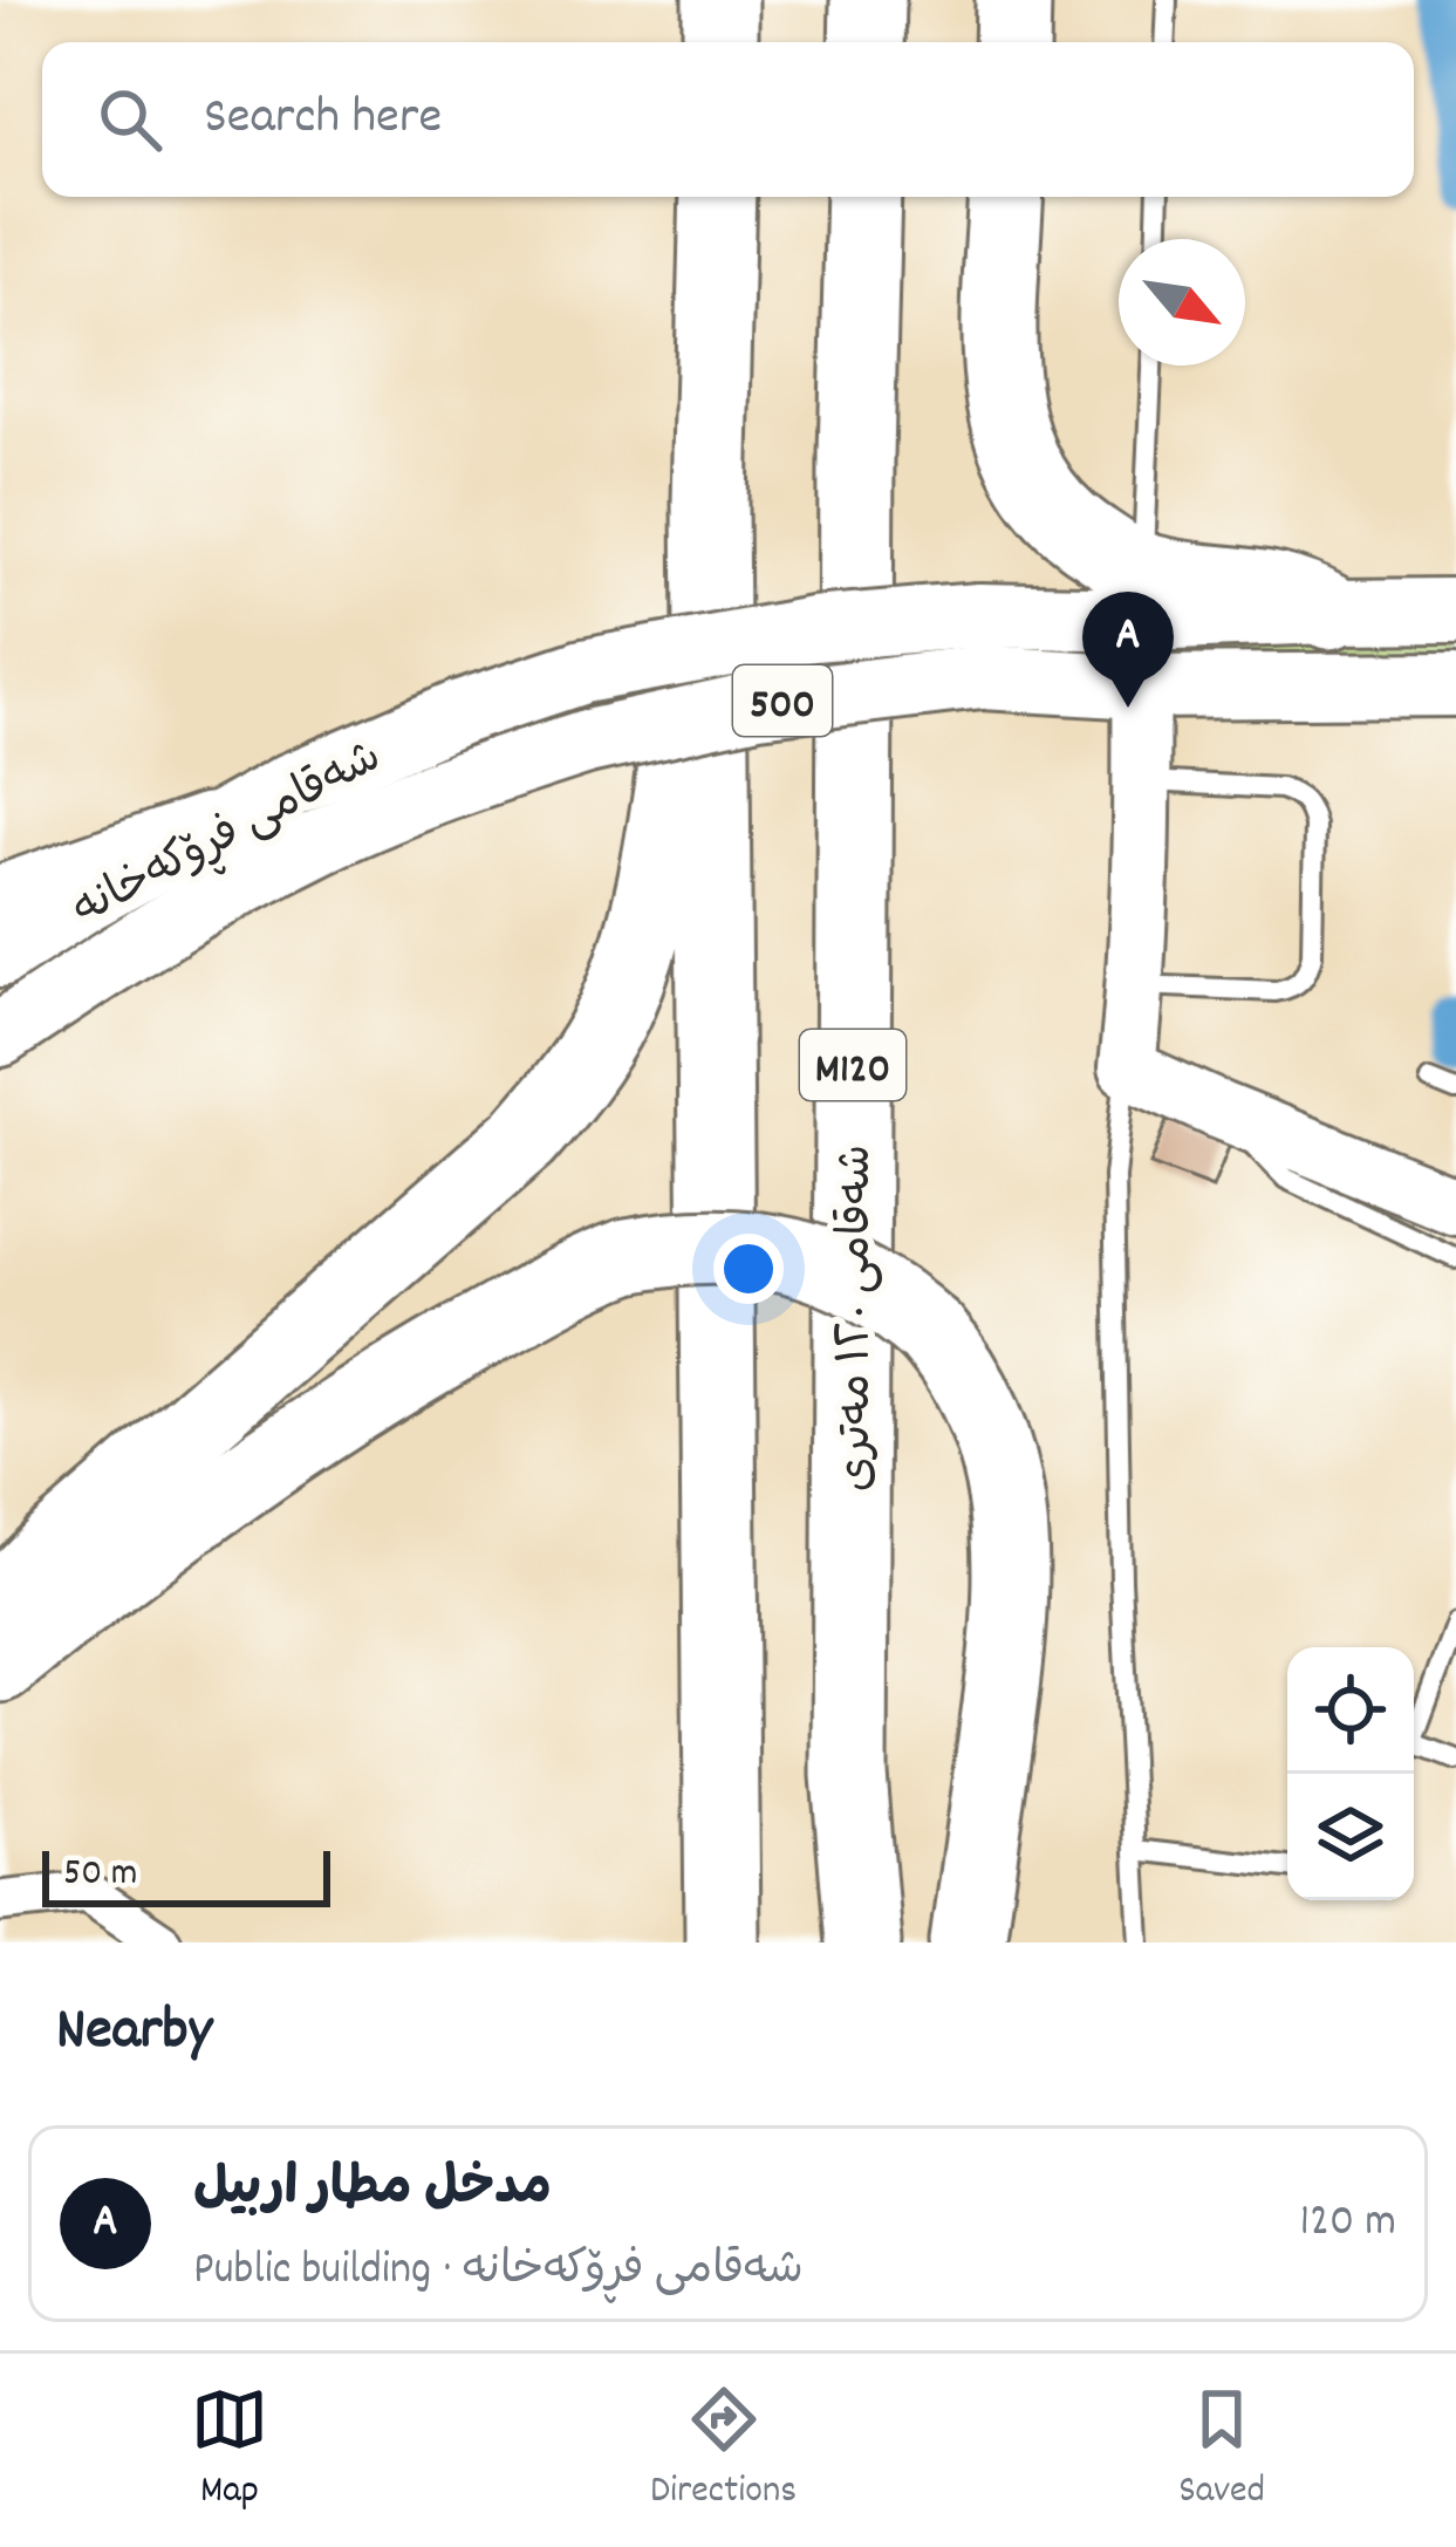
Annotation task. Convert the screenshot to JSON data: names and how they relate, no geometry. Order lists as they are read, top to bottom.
{
  "streets": {
    "highway": ["M120", "شەقامی ١٢٠ مەتری"],
    "main road": ["500", "شەقامی فڕۆکەخانە"]
  },
  "scale_bar": "50 m",
  "north": "bottom right",
  "page": {
    "search": "Search here",
    "pins": "A",
    "scale": "50 m",
    "heading": "Nearby",
    "list": [
      {
        "mark": "A",
        "name": "مدخل مطار اربيل",
        "note": "Public building · شەقامی فڕۆکەخانە",
        "value": "120 m"
      }
    ],
    "nav": ["Map", "Directions", "Saved"]
  }
}
